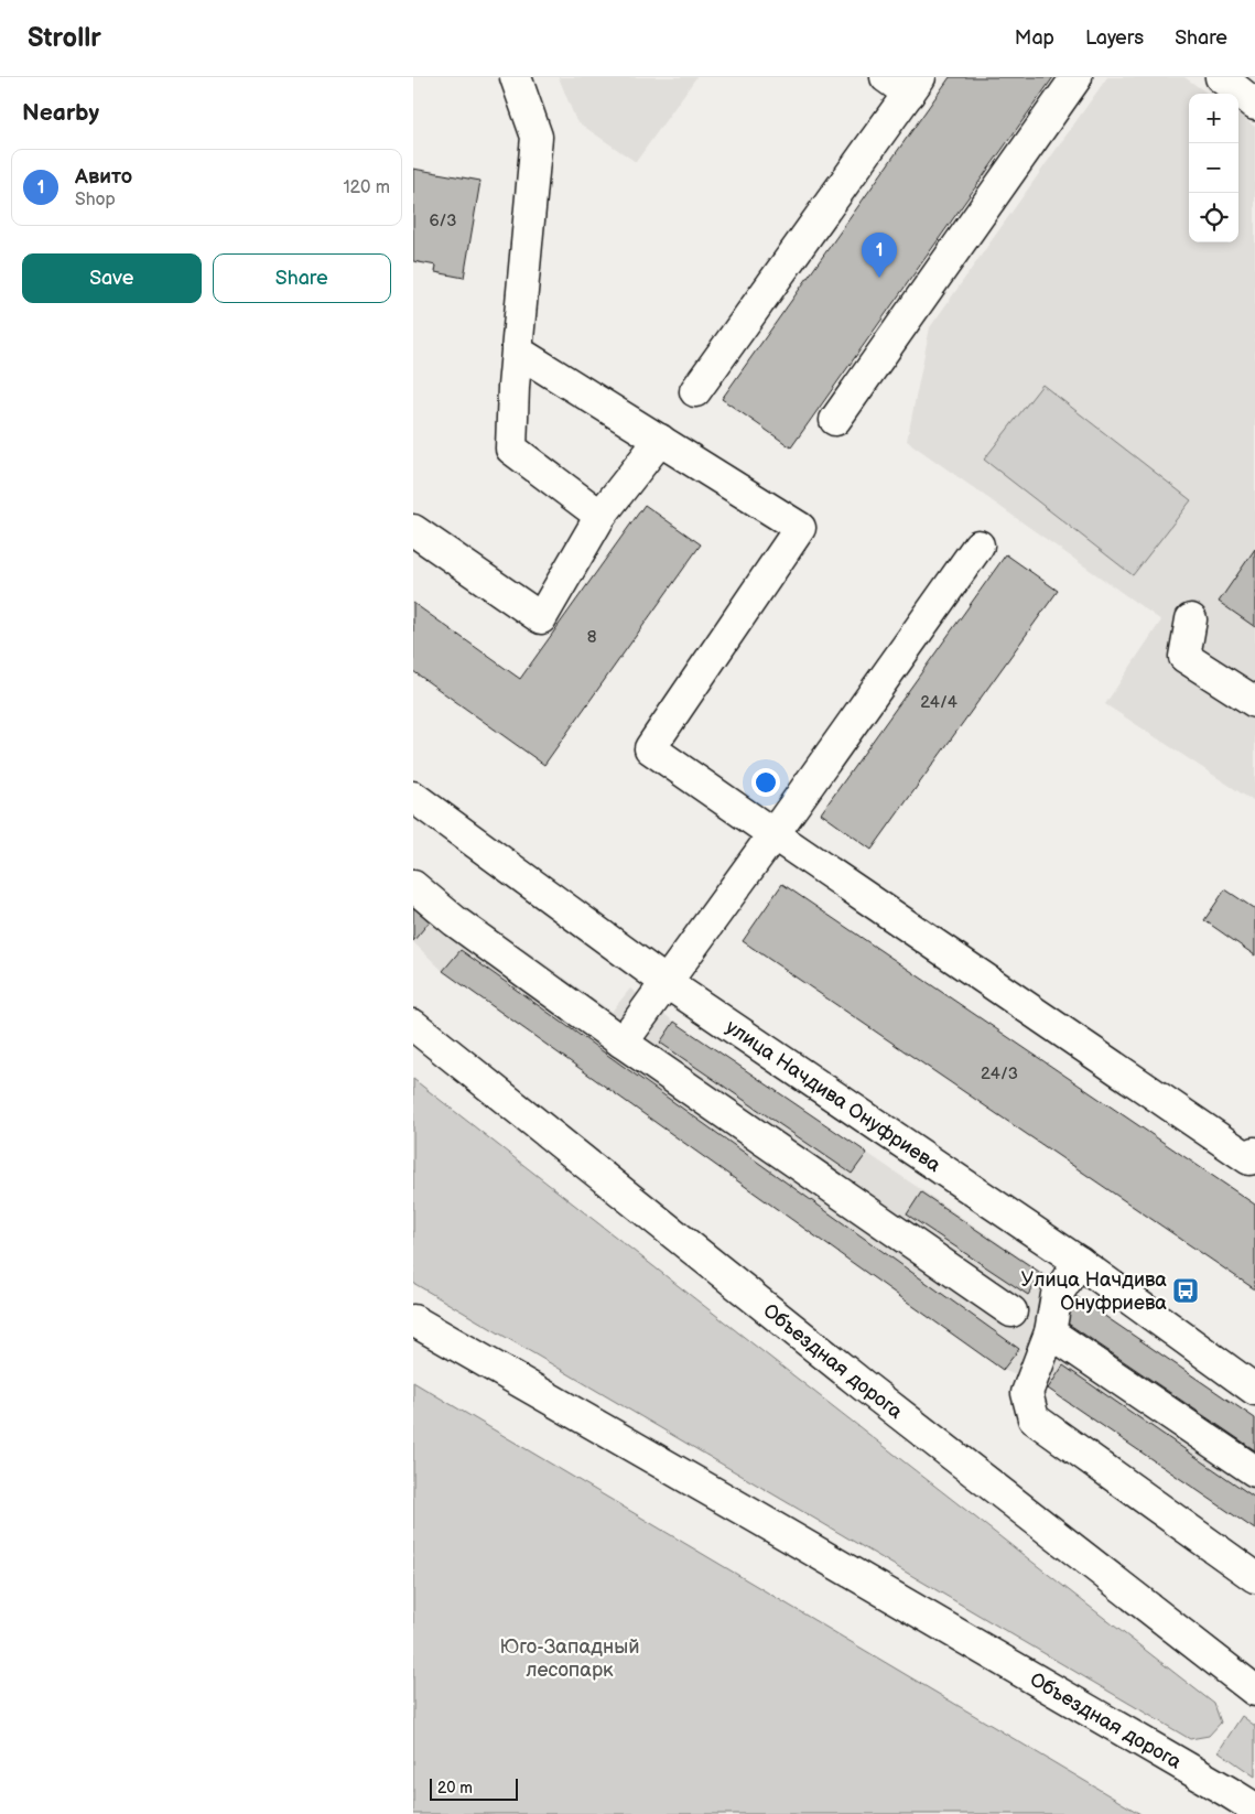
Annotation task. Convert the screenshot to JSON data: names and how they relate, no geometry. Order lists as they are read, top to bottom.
{
  "streets": {
    "main road": ["улица Начдива Онуфриева", "Объездная дорога"]
  },
  "parks": ["Юго-Западный лесопарк"],
  "places": {
    "bus stop": ["Улица Начдива Онуфриева"]
  },
  "house_numbers": [
    "6/3",
    "8",
    "24/4",
    "24/3"
  ],
  "scale_bar": "20 m",
  "page": {
    "header": "Strollr",
    "nav": ["Map", "Layers", "Share"],
    "heading": "Nearby",
    "map_buttons": ["+", "−"],
    "list": [
      {
        "mark": "1",
        "name": "Авито",
        "note": "Shop",
        "value": "120 m"
      }
    ],
    "pins": "1",
    "buttons": ["Save", "Share"],
    "scale": "20 m"
  }
}
